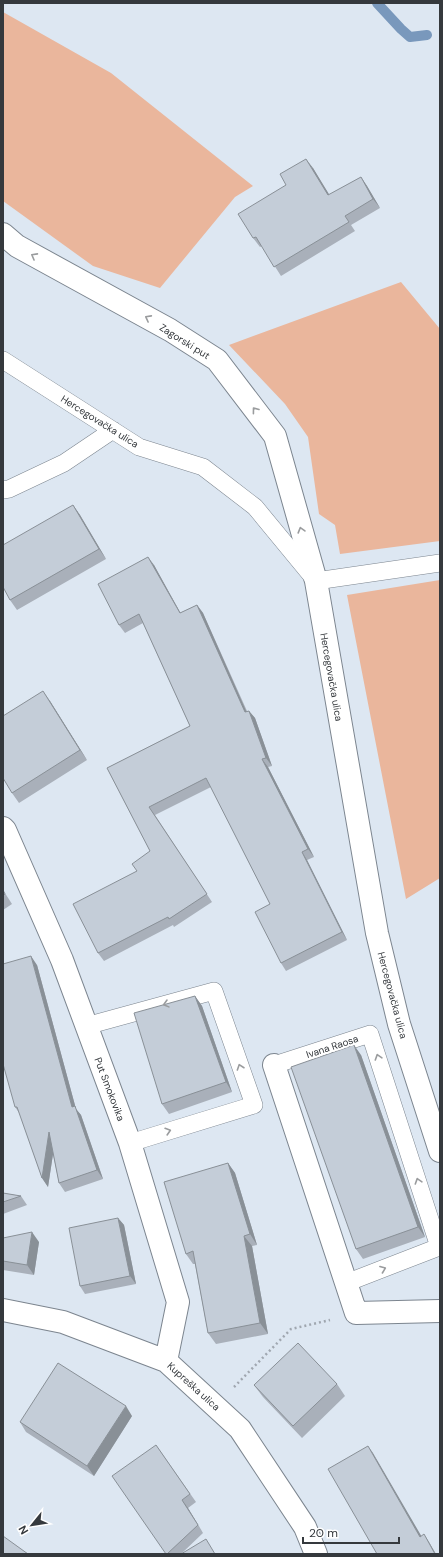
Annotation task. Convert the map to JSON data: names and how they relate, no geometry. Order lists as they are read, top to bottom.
{
  "streets": {
    "street": [
      "Zagorski put",
      "Hercegovačka ulica",
      "Ivana Raosa",
      "Put Smokovika",
      "Kupreška ulica"
    ]
  },
  "crossings": [
    ["Zagorski put", "Hercegovačka ulica"],
    ["Put Smokovika", "Kupreška ulica"]
  ],
  "one_way": ["Zagorski put"],
  "scale_bar": "20 m",
  "north": "bottom left"
}
